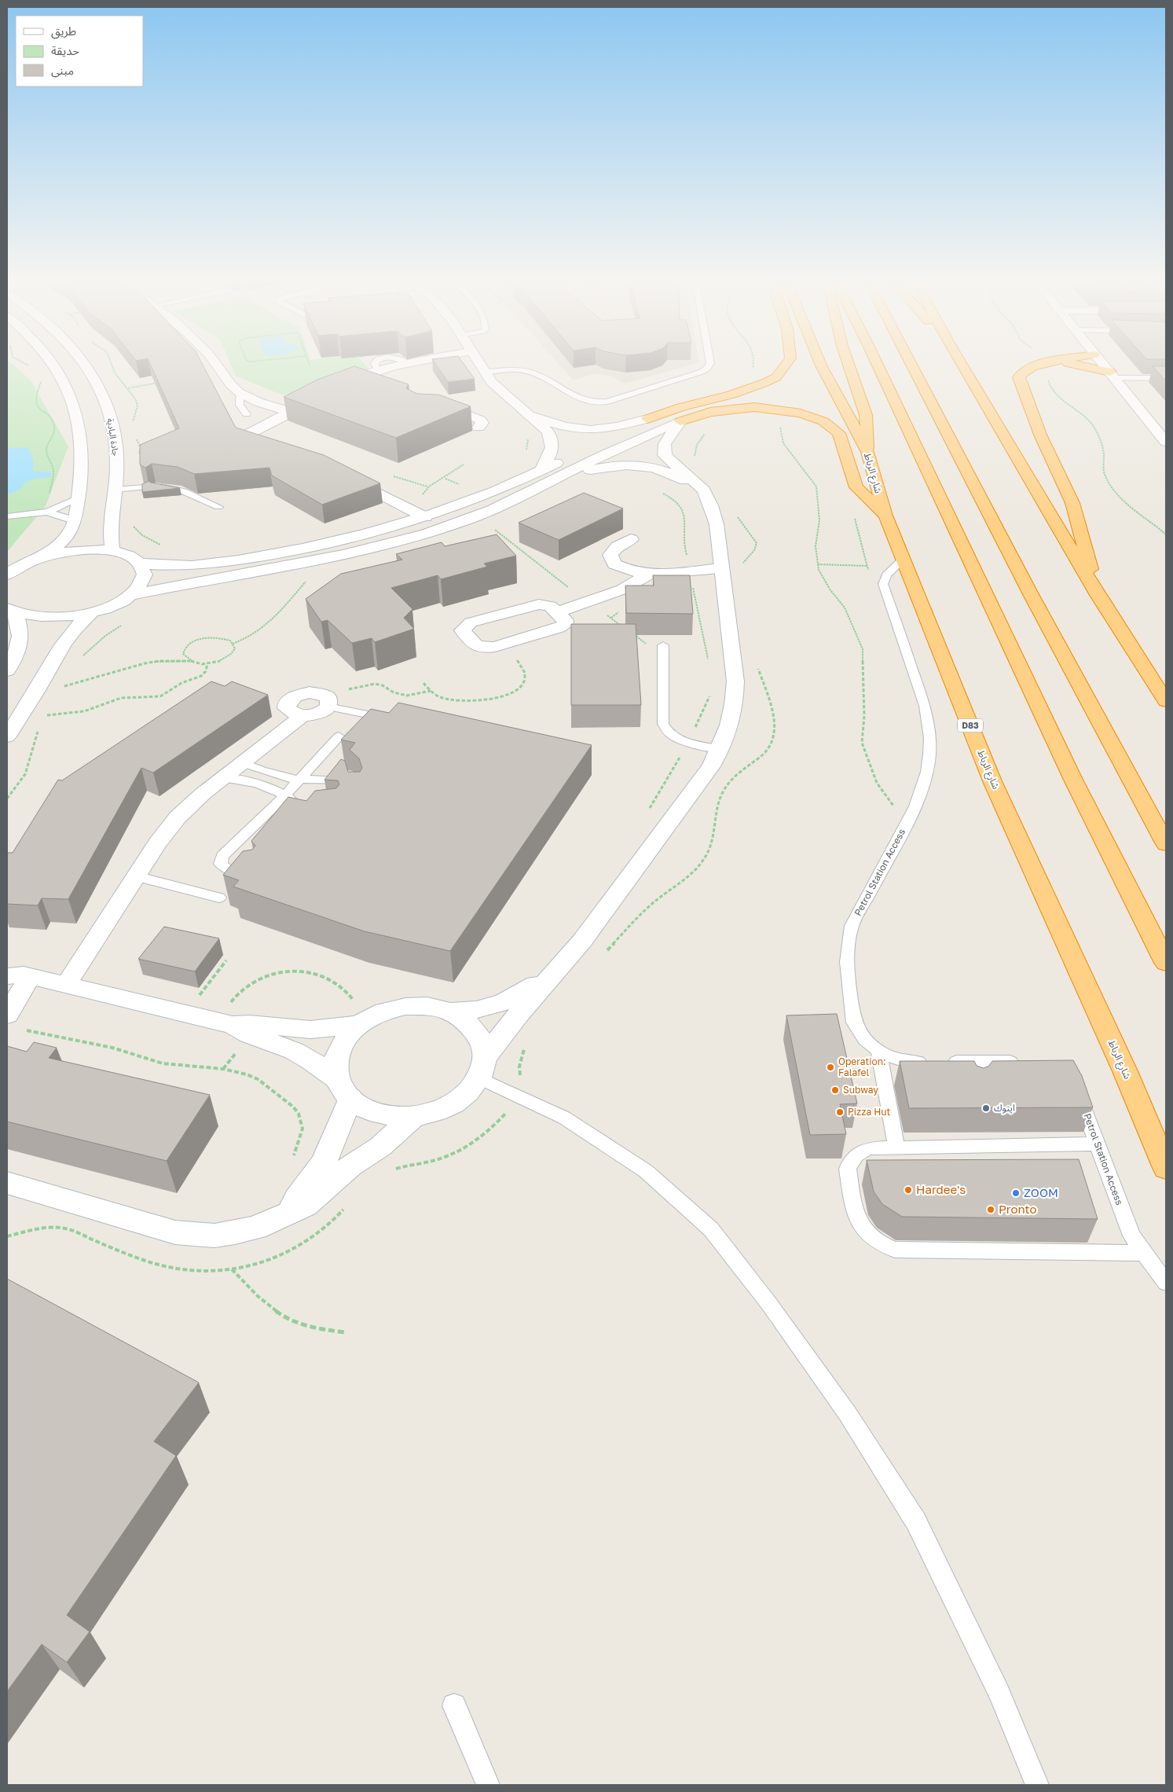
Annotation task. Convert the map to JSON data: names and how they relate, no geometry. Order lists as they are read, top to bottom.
{
  "streets": {
    "highway": ["شارع الرباط", "D83"],
    "street": ["جادة البادية"],
    "lane": ["Petrol Station Access"]
  },
  "crossings": [
    ["شارع الرباط", "Petrol Station Access"]
  ],
  "places": [
    "Operation: Falafel",
    "Subway",
    "اينوك",
    "Pizza Hut",
    "Hardee's",
    "ZOOM",
    "Pronto"
  ],
  "legend": ["طريق", "حديقة", "مبنى"]
}
